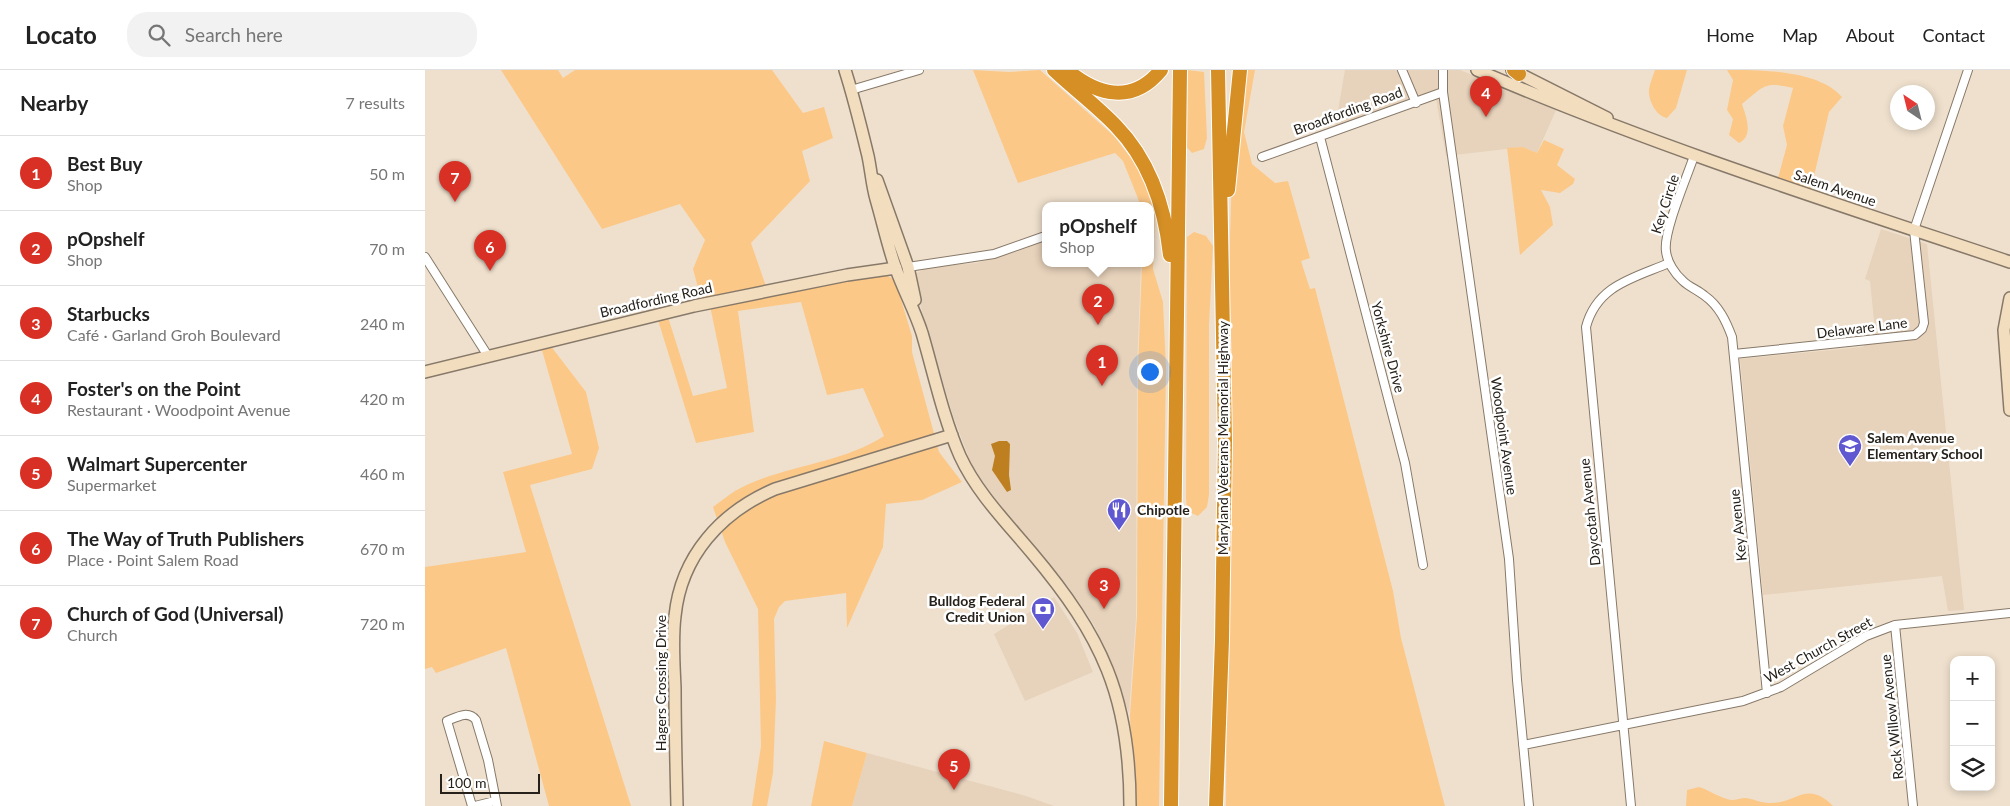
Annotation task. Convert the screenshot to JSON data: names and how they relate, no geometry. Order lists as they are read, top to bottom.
{
  "streets": {
    "highway": ["Maryland Veterans Memorial Highway"],
    "street": [
      "Broadfording Road",
      "Salem Avenue",
      "Key Circle",
      "Delaware Lane",
      "Yorkshire Drive",
      "Woodpoint Avenue",
      "Daycotah Avenue",
      "Key Avenue",
      "West Church Street",
      "Hagers Crossing Drive",
      "Rock Willow Avenue"
    ]
  },
  "crossings": [
    ["Broadfording Road", "Yorkshire Drive"],
    ["Broadfording Road", "Woodpoint Avenue"],
    ["Salem Avenue", "Key Circle"],
    ["Salem Avenue", "Delaware Lane"],
    ["Key Circle", "Daycotah Avenue"],
    ["Delaware Lane", "Key Avenue"],
    ["Woodpoint Avenue", "West Church Street"],
    ["Daycotah Avenue", "West Church Street"],
    ["Key Avenue", "West Church Street"],
    ["West Church Street", "Rock Willow Avenue"]
  ],
  "places": {
    "school or university": ["Salem Avenue Elementary School"],
    "restaurant": ["Chipotle"],
    "bank": ["Bulldog Federal Credit Union"]
  },
  "scale_bar": "100 m",
  "north": "top left",
  "page": {
    "header": "Locato",
    "search": "Search here",
    "nav": [
      "Home",
      "Map",
      "About",
      "Contact"
    ],
    "heading": ["Nearby", "7 results"],
    "pins": [
      "4",
      "7",
      "6",
      "2",
      "1",
      "3",
      "5"
    ],
    "list": [
      {
        "mark": "1",
        "name": "Best Buy",
        "note": "Shop",
        "value": "50 m"
      },
      {
        "mark": "2",
        "name": "pOpshelf",
        "note": "Shop",
        "value": "70 m"
      },
      {
        "mark": "3",
        "name": "Starbucks",
        "note": "Café · Garland Groh Boulevard",
        "value": "240 m"
      },
      {
        "mark": "4",
        "name": "Foster's on the Point",
        "note": "Restaurant · Woodpoint Avenue",
        "value": "420 m"
      },
      {
        "mark": "5",
        "name": "Walmart Supercenter",
        "note": "Supermarket",
        "value": "460 m"
      },
      {
        "mark": "6",
        "name": "The Way of Truth Publishers",
        "note": "Place · Point Salem Road",
        "value": "670 m"
      },
      {
        "mark": "7",
        "name": "Church of God (Universal)",
        "note": "Church",
        "value": "720 m"
      }
    ],
    "popup": ["pOpshelf", "Shop"],
    "map_buttons": ["+", "−"],
    "scale": "100 m"
  }
}
